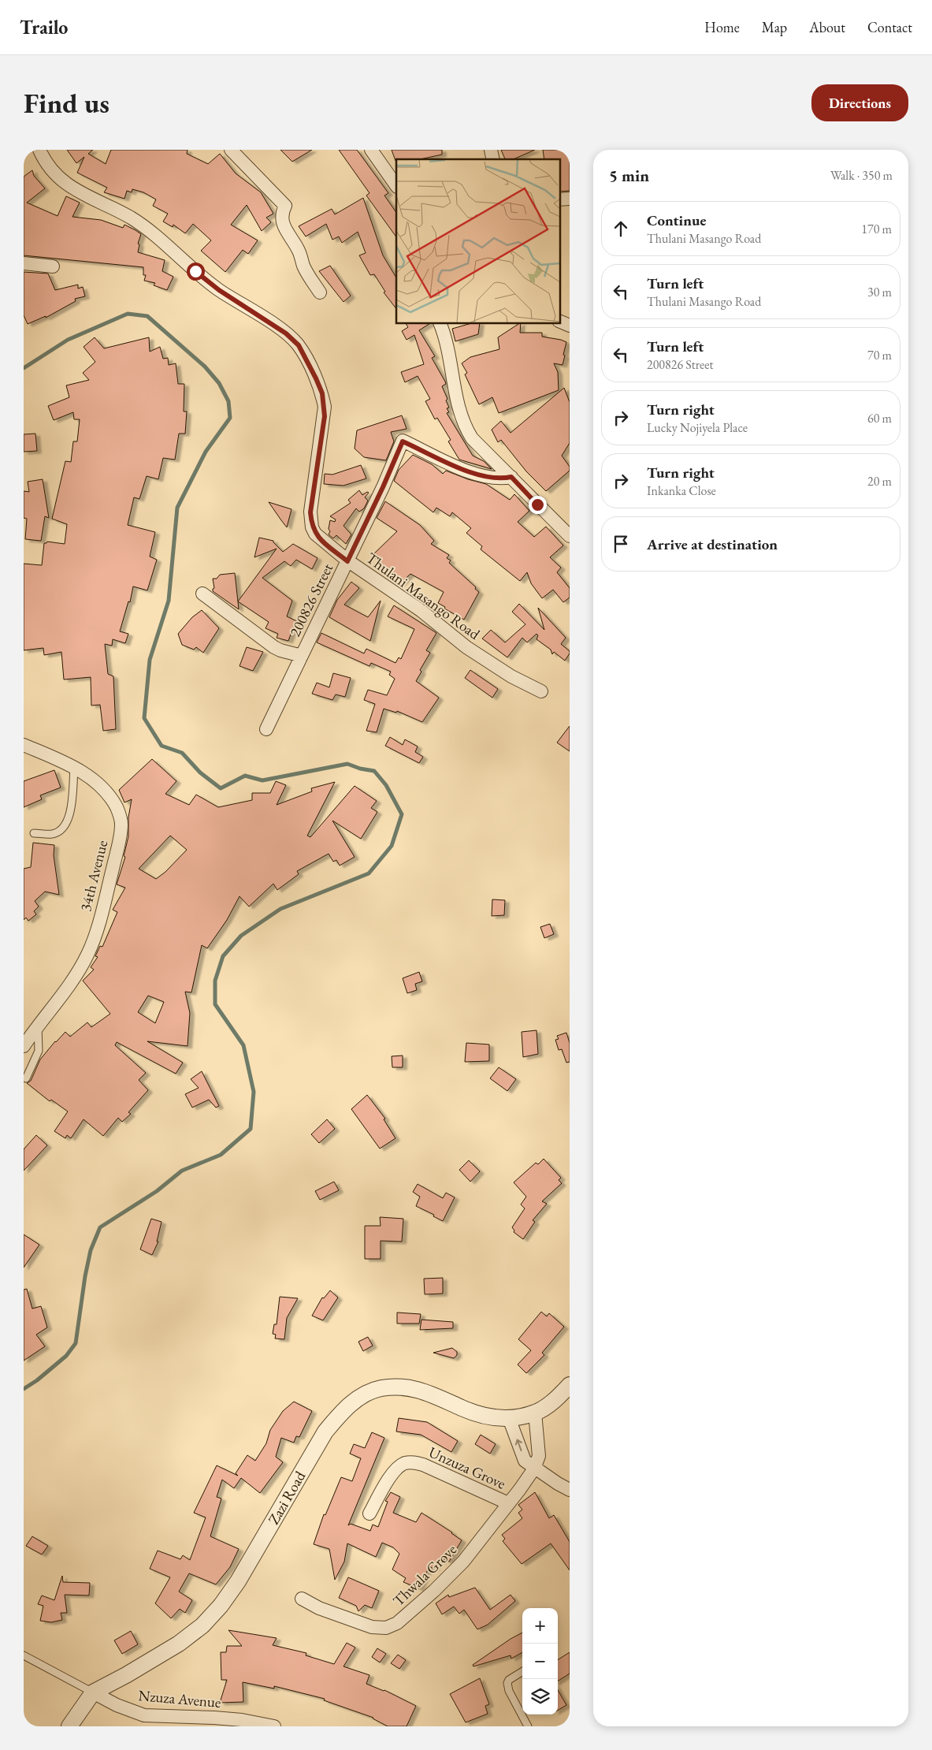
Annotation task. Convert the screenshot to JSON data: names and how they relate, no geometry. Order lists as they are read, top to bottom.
{
  "streets": {
    "street": [
      "Thulani Masango Road",
      "200826 Street",
      "34th Avenue",
      "Unzuza Grove",
      "Zazi Road",
      "Thwala Grove",
      "Nzuza Avenue"
    ]
  },
  "crossings": [
    ["Thulani Masango Road", "200826 Street"],
    ["Unzuza Grove", "Thwala Grove"],
    ["Zazi Road", "Thwala Grove"],
    ["Zazi Road", "Nzuza Avenue"]
  ],
  "page": {
    "header": "Trailo",
    "nav": [
      "Home",
      "Map",
      "About",
      "Contact"
    ],
    "buttons": "Directions",
    "title": "Find us",
    "heading": ["5 min", "Walk · 350 m"],
    "list": [
      ["Continue", "Thulani Masango Road", "170 m"],
      ["Turn left", "Thulani Masango Road", "30 m"],
      ["Turn left", "200826 Street", "70 m"],
      ["Turn right", "Lucky Nojiyela Place", "60 m"],
      ["Turn right", "Inkanka Close", "20 m"],
      "Arrive at destination"
    ],
    "map_buttons": ["+", "−"]
  }
}
